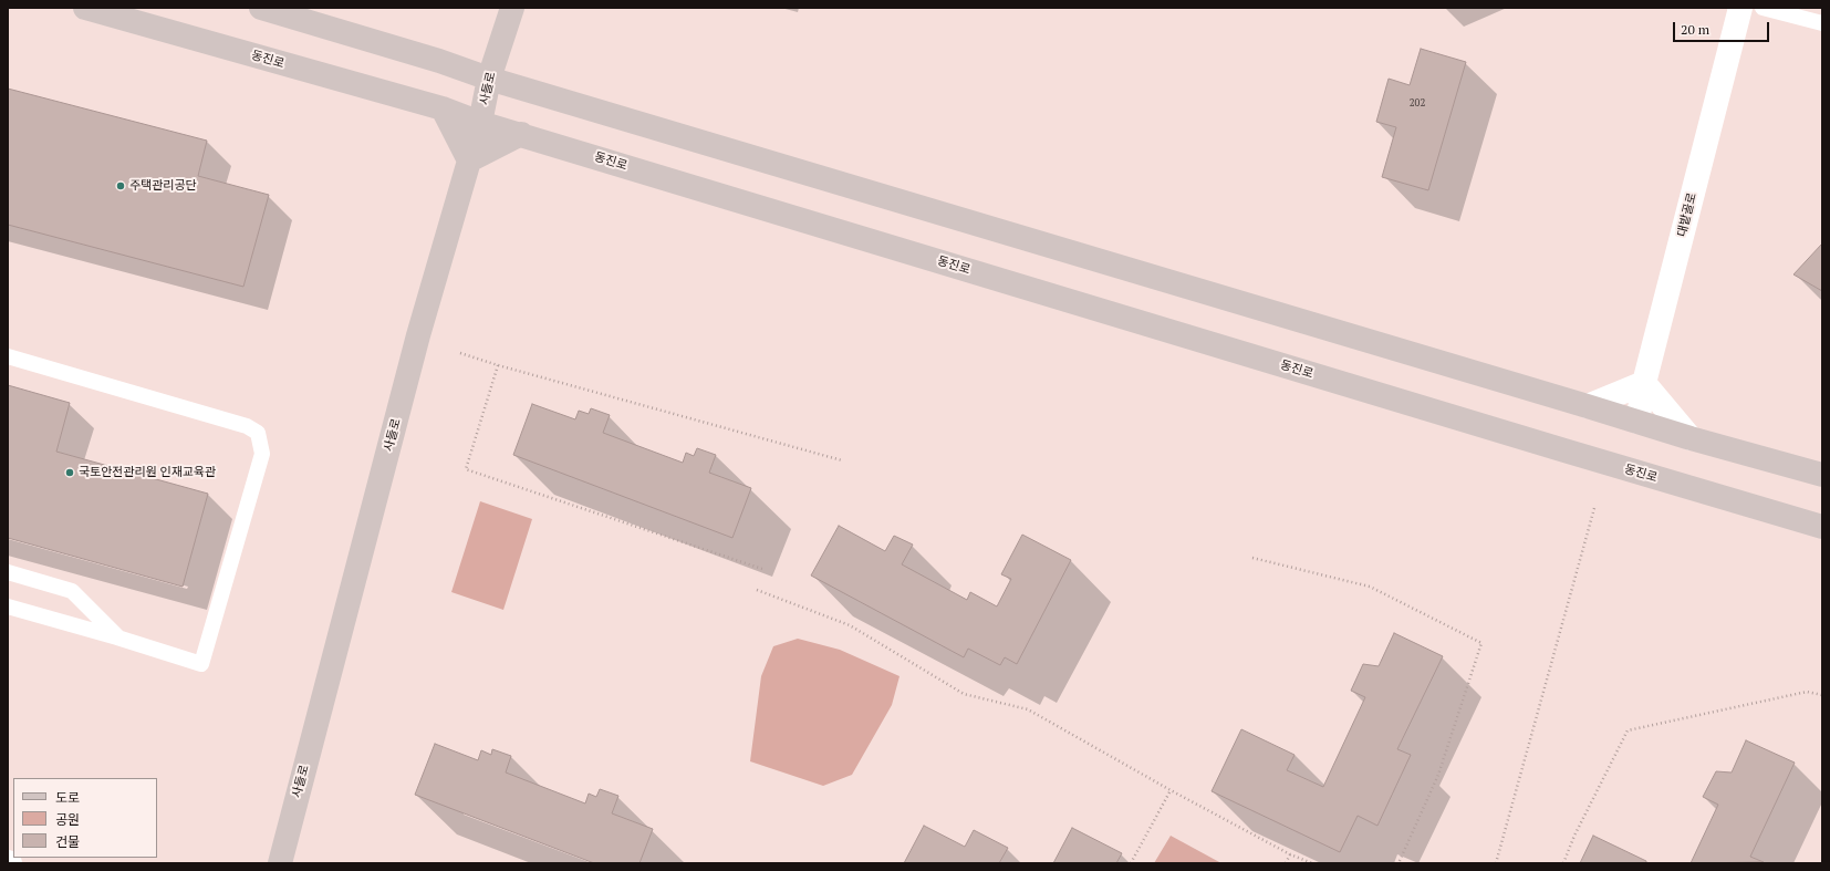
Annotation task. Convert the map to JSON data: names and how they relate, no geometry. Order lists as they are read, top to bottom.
{
  "streets": {
    "street": ["동진로", "사들로", "대밭골로"]
  },
  "crossings": [
    ["동진로", "사들로"]
  ],
  "places": ["주택관리공단", "국토안전관리원 인재교육관"],
  "house_numbers": ["202"],
  "legend": ["도로", "공원", "건물"],
  "scale_bar": "20 m"
}
